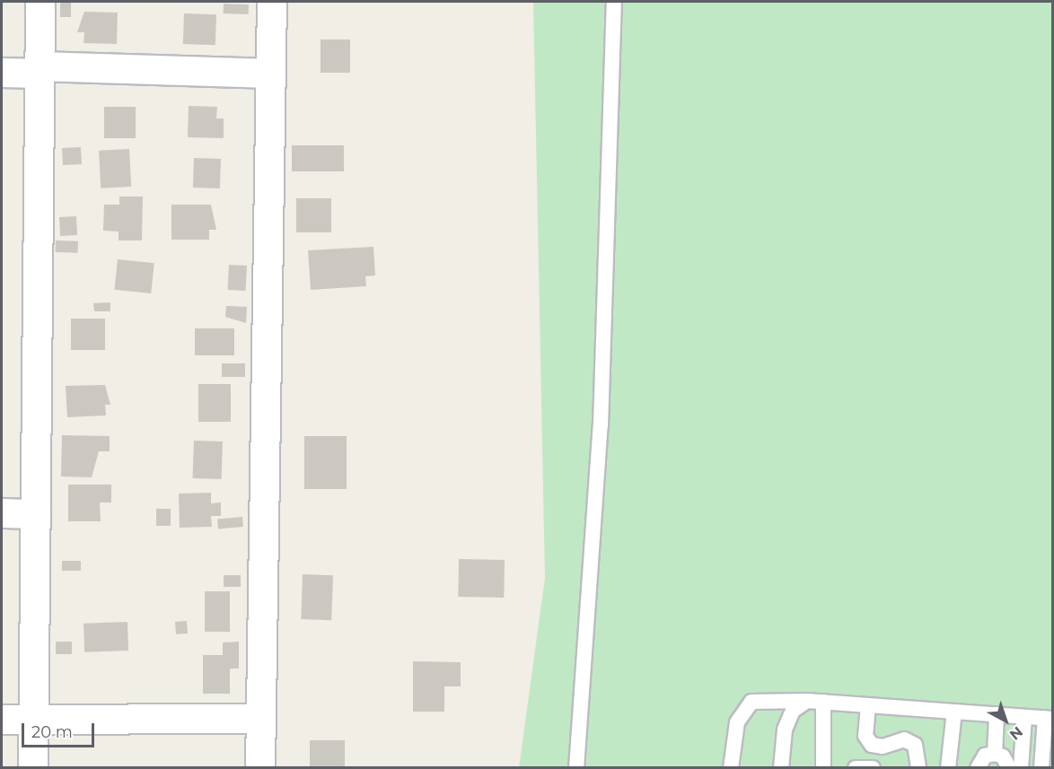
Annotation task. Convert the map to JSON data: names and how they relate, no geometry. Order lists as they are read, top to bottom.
{
  "scale_bar": "20 m",
  "north": "bottom right"
}
